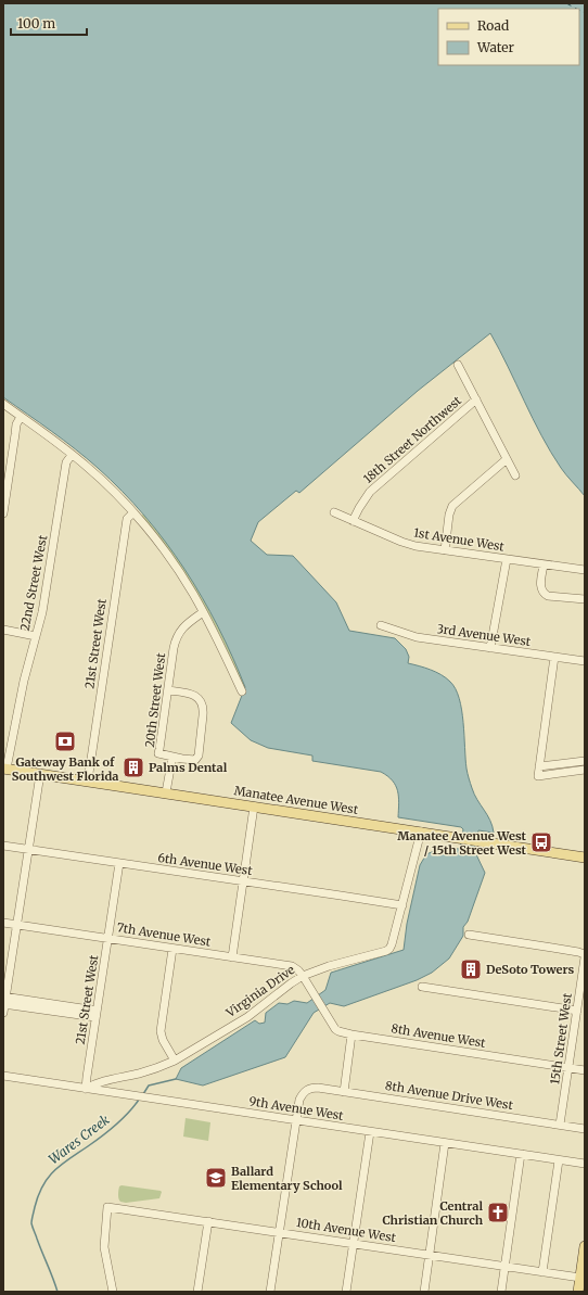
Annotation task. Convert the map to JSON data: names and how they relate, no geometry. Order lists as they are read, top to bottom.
{
  "streets": {
    "main road": ["Manatee Avenue West"],
    "street": [
      "18th Street Northwest",
      "1st Avenue West",
      "22nd Street West",
      "3rd Avenue West",
      "21st Street West",
      "20th Street West",
      "6th Avenue West",
      "7th Avenue West",
      "Virginia Drive",
      "8th Avenue West",
      "15th Street West",
      "8th Avenue Drive West",
      "9th Avenue West",
      "10th Avenue West"
    ]
  },
  "crossings": [
    ["18th Street Northwest", "1st Avenue West"],
    ["22nd Street West", "Manatee Avenue West"],
    ["21st Street West", "Manatee Avenue West"],
    ["21st Street West", "6th Avenue West"],
    ["21st Street West", "7th Avenue West"],
    ["21st Street West", "Virginia Drive"],
    ["21st Street West", "9th Avenue West"],
    ["Manatee Avenue West", "Virginia Drive"],
    ["6th Avenue West", "Virginia Drive"],
    ["7th Avenue West", "Virginia Drive"],
    ["7th Avenue West", "8th Avenue West"],
    ["Virginia Drive", "9th Avenue West"],
    ["8th Avenue West", "15th Street West"],
    ["15th Street West", "8th Avenue Drive West"],
    ["8th Avenue Drive West", "9th Avenue West"]
  ],
  "water": ["Wares Creek"],
  "places": {
    "bank": ["Gateway Bank of Southwest Florida"],
    "building": ["Palms Dental", "DeSoto Towers"],
    "bus stop": ["Manatee Avenue West / 15th Street West"],
    "school or university": ["Ballard Elementary School"],
    "church": ["Central Christian Church"]
  },
  "legend": ["Road", "Water"],
  "scale_bar": "100 m"
}
